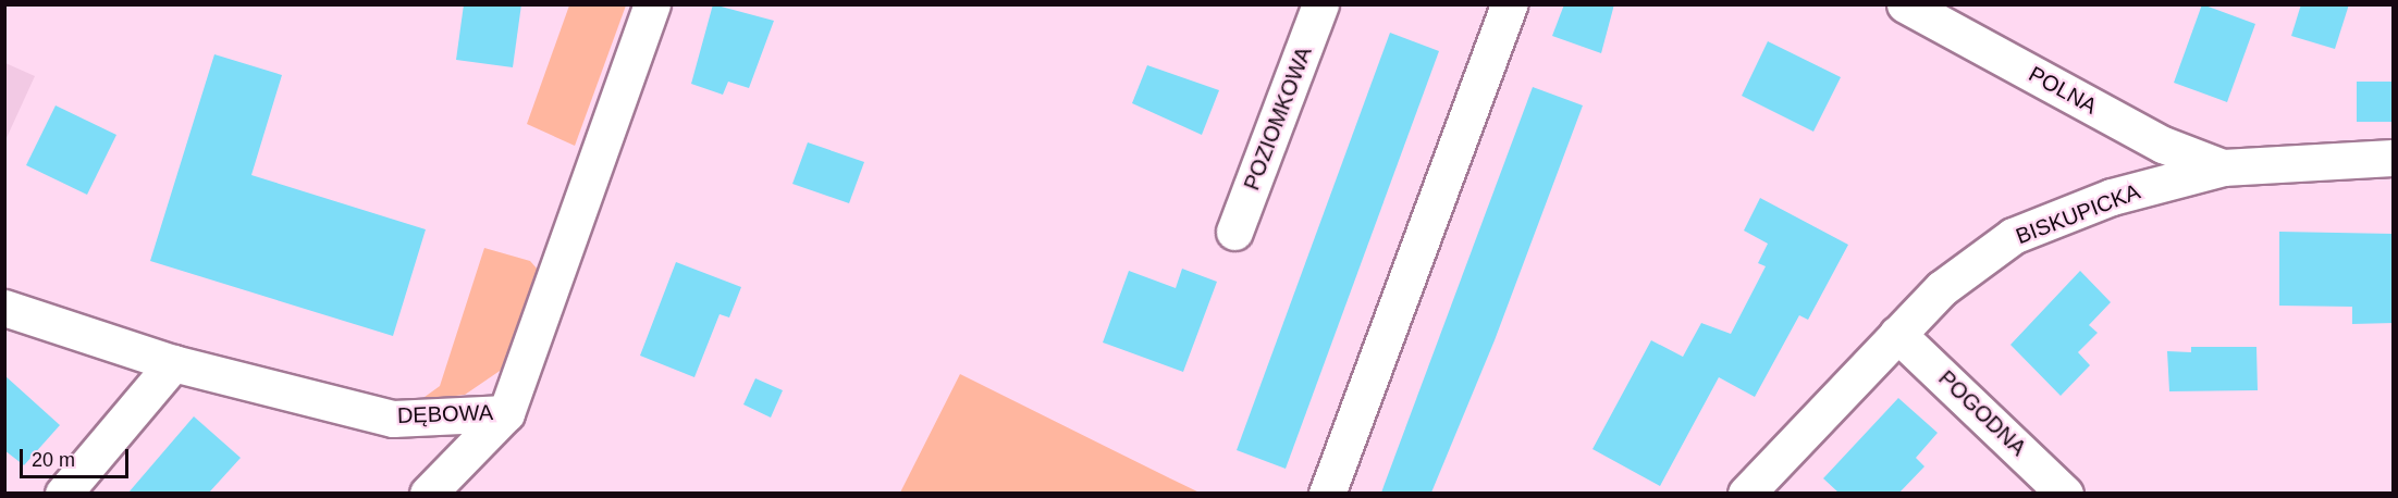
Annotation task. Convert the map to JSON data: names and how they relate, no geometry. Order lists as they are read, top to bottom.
{
  "streets": {
    "street": [
      "POLNA",
      "POZIOMKOWA",
      "BISKUPICKA",
      "POGODNA",
      "DĘBOWA"
    ]
  },
  "crossings": [
    ["POLNA", "BISKUPICKA"],
    ["BISKUPICKA", "POGODNA"]
  ],
  "scale_bar": "20 m"
}
